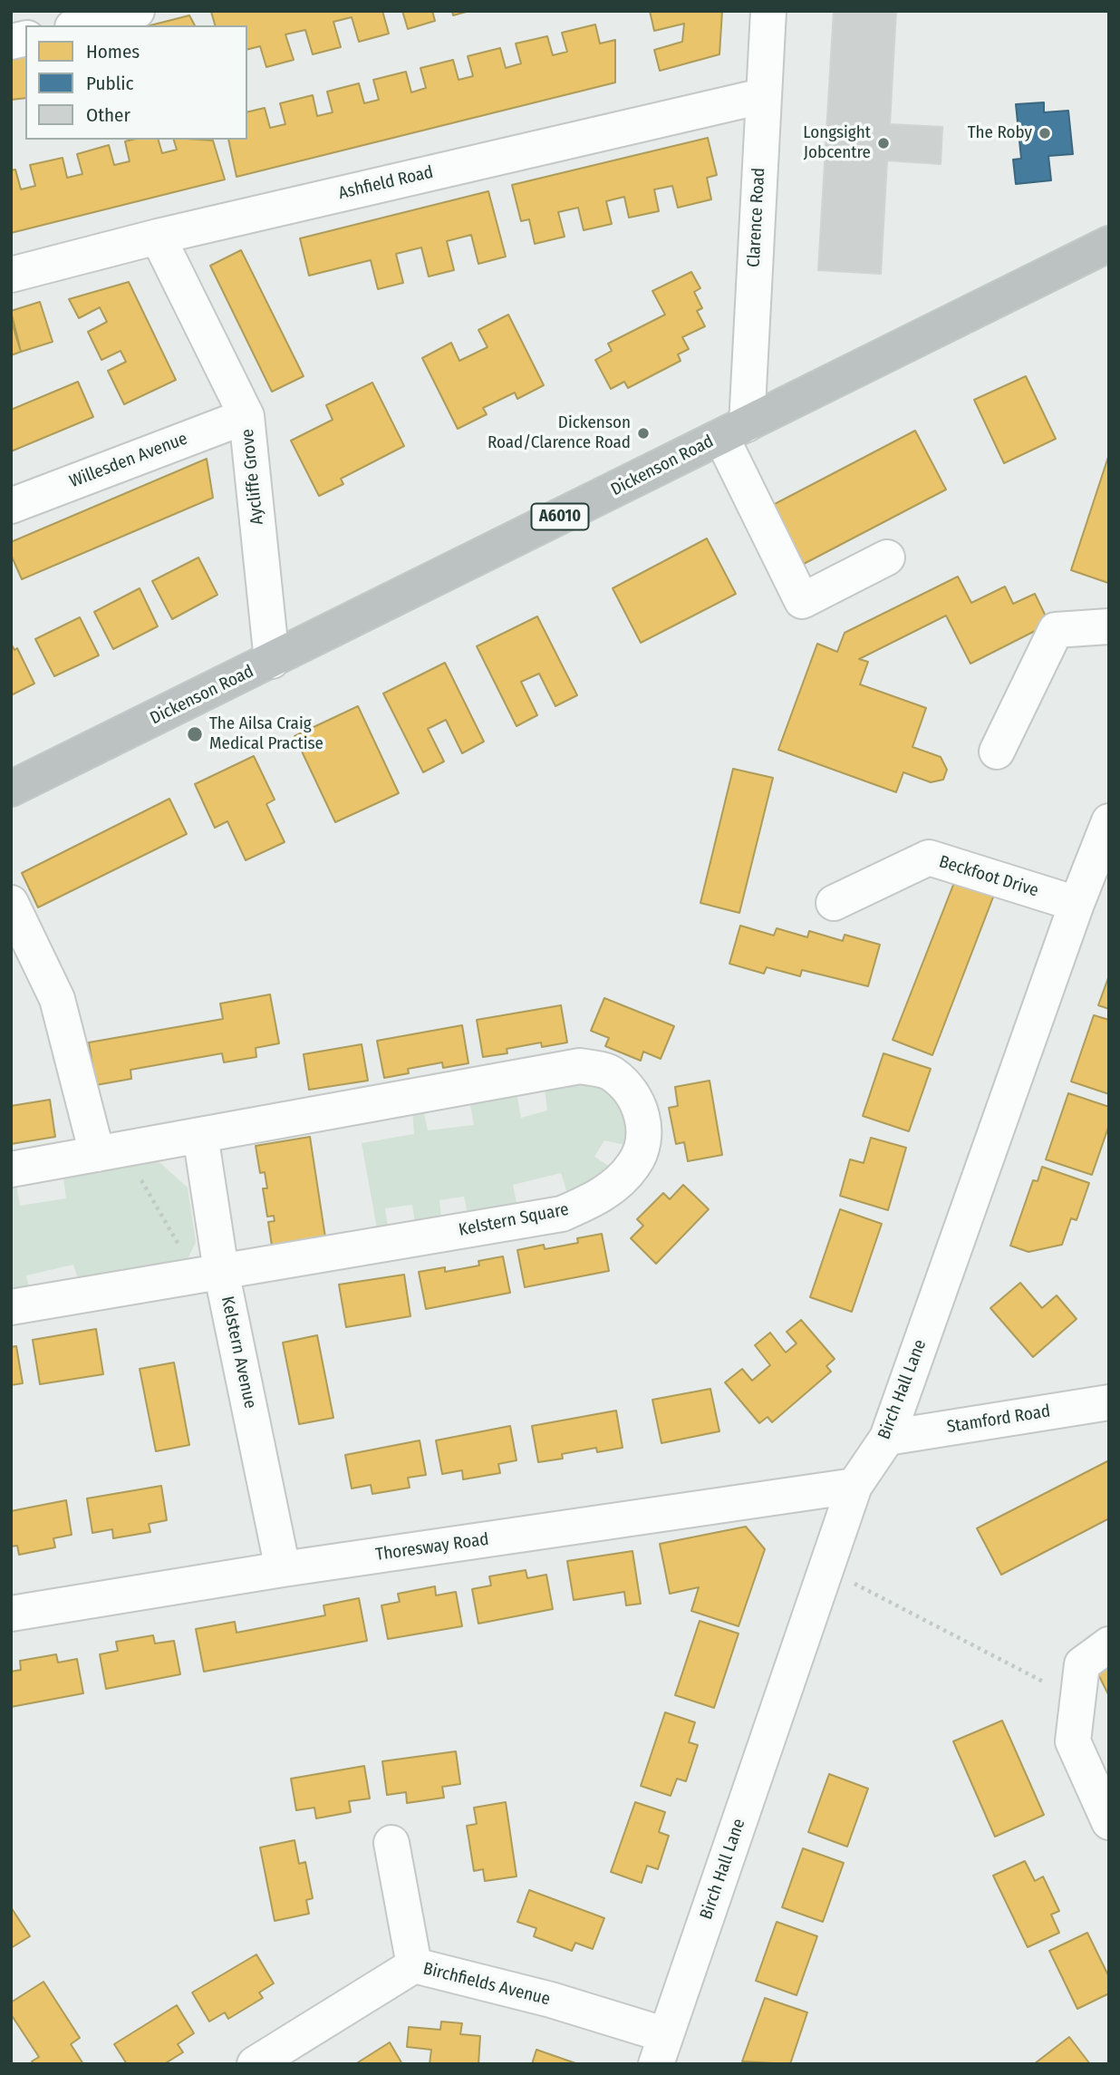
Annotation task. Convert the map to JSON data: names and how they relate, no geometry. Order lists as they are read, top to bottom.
{
  "streets": {
    "highway": ["Dickenson Road", "A6010"],
    "street": [
      "Ashfield Road",
      "Clarence Road",
      "Willesden Avenue",
      "Aycliffe Grove",
      "Beckfoot Drive",
      "Kelstern Square",
      "Kelstern Avenue",
      "Birch Hall Lane",
      "Stamford Road",
      "Thoresway Road",
      "Birchfields Avenue"
    ]
  },
  "crossings": [
    ["Ashfield Road", "Clarence Road"],
    ["Ashfield Road", "Aycliffe Grove"],
    ["Clarence Road", "Dickenson Road"],
    ["Willesden Avenue", "Aycliffe Grove"],
    ["Dickenson Road", "Aycliffe Grove"],
    ["Beckfoot Drive", "Birch Hall Lane"],
    ["Kelstern Square", "Kelstern Avenue"],
    ["Kelstern Avenue", "Thoresway Road"],
    ["Birch Hall Lane", "Stamford Road"],
    ["Birch Hall Lane", "Thoresway Road"],
    ["Birch Hall Lane", "Birchfields Avenue"]
  ],
  "places": [
    "The Roby",
    "Longsight Jobcentre",
    "Dickenson Road/Clarence Road",
    "The Ailsa Craig Medical Practise"
  ],
  "legend": ["Homes", "Public", "Other"]
}
